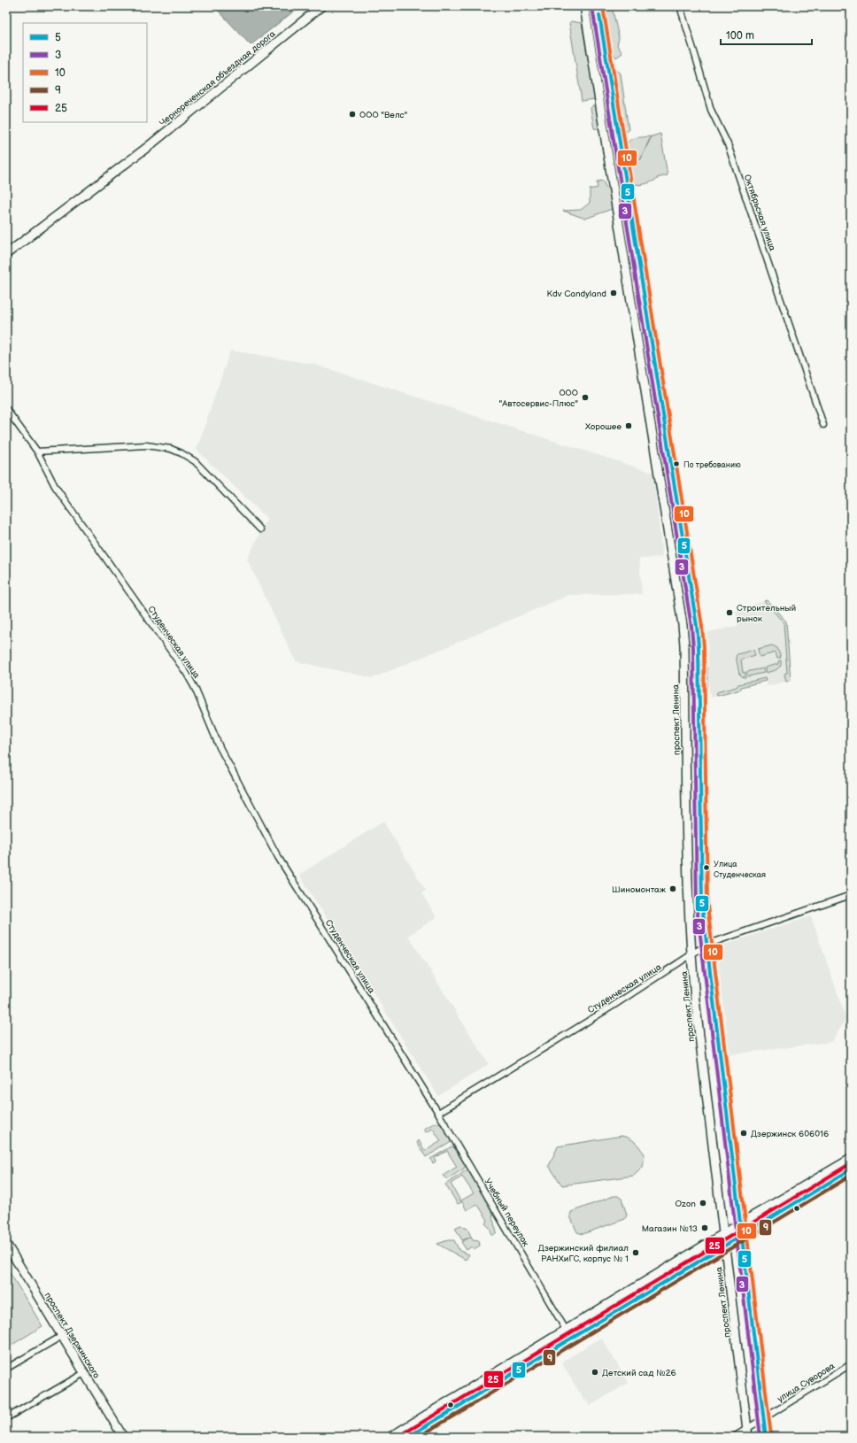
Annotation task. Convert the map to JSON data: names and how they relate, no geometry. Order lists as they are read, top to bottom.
{
  "streets": {
    "main road": [
      "Чернореченская объездная дорога",
      "проспект Ленина",
      "Учебный переулок",
      "проспект Дзержинского"
    ],
    "street": ["Октябрьская улица", "Студенческая улица", "улица Суворова"]
  },
  "crossings": [
    ["Студенческая улица", "проспект Ленина"],
    ["Студенческая улица", "Учебный переулок"],
    ["проспект Ленина", "улица Суворова"]
  ],
  "places": [
    "ООО \"Велс\"",
    "Kdv Candyland",
    "ООО \"Автосервис-Плюс\"",
    "Хорошее",
    "По требованию",
    "Строительный рынок",
    "Улица Студенческая",
    "Шиномонтаж",
    "Дзержинск 606016",
    "Ozon",
    "Магазин №13",
    "Дзержинский филиал РАНХиГС, корпус № 1",
    "Детский сад №26"
  ],
  "lines": [
    "transit line 10",
    "transit line 3",
    "transit line 5",
    "transit line 25",
    "transit line 9"
  ],
  "legend": [
    "5",
    "3",
    "10",
    "9",
    "25"
  ],
  "scale_bar": "100 m"
}
